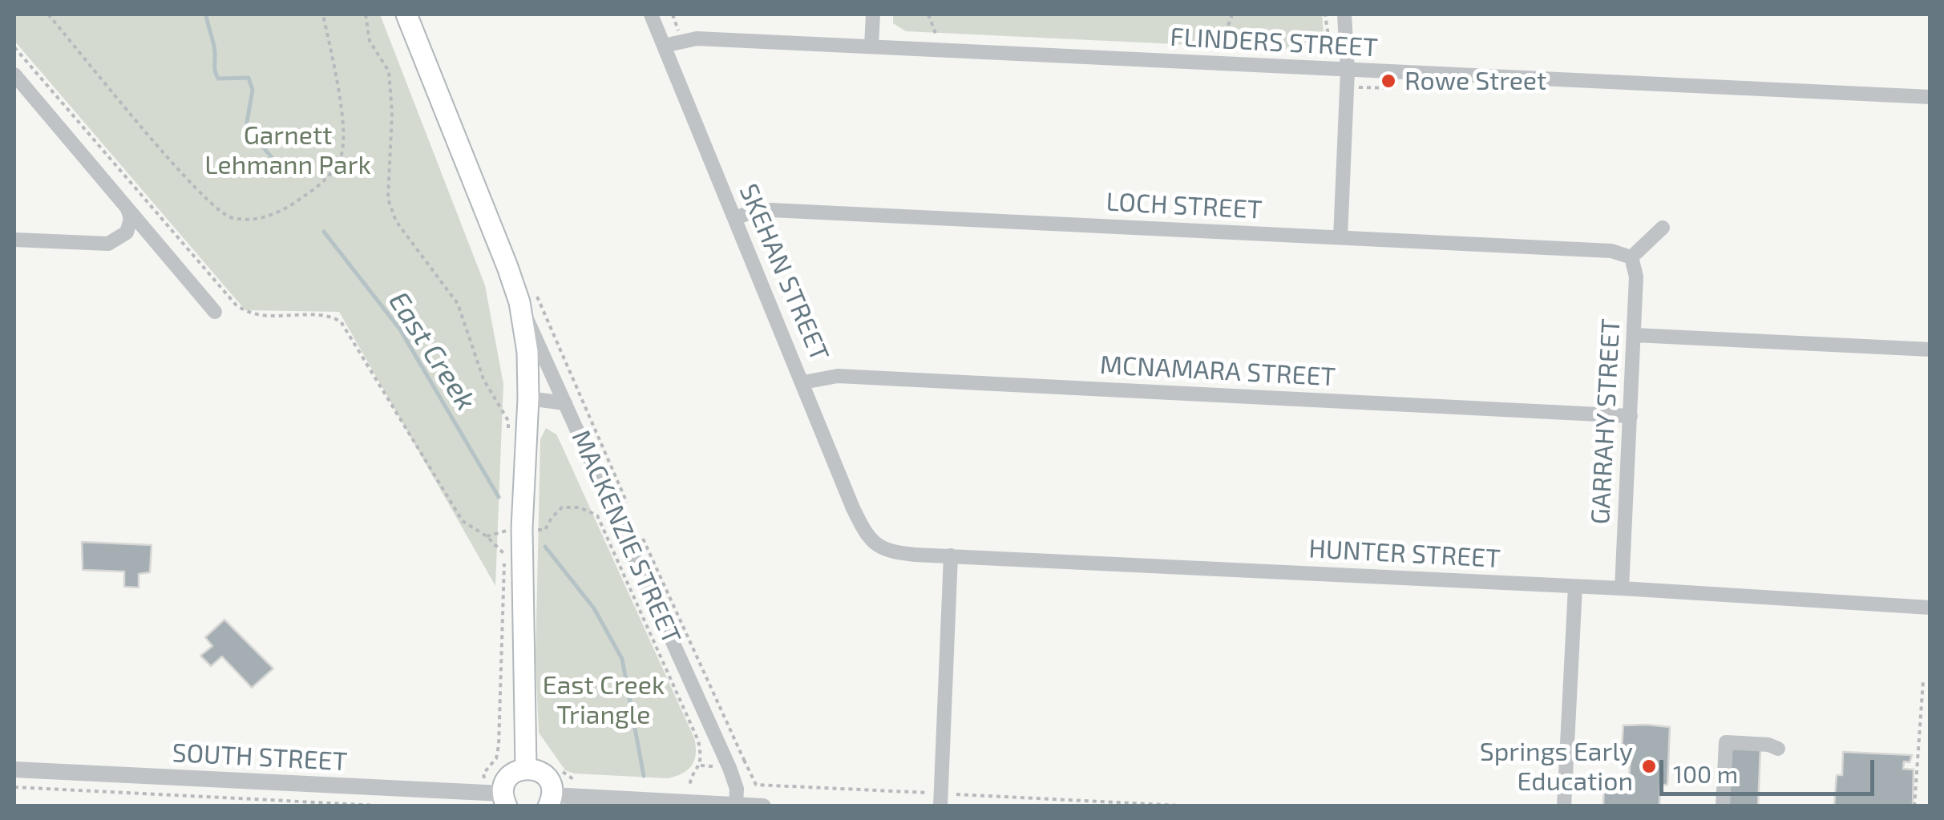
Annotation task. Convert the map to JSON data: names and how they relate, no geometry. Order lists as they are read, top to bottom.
{
  "streets": {
    "main road": ["MACKENZIE STREET"],
    "street": [
      "FLINDERS STREET",
      "LOCH STREET",
      "SKEHAN STREET",
      "MCNAMARA STREET",
      "GARRAHY STREET",
      "HUNTER STREET",
      "SOUTH STREET"
    ]
  },
  "crossings": [
    ["FLINDERS STREET", "SKEHAN STREET"],
    ["LOCH STREET", "SKEHAN STREET"],
    ["LOCH STREET", "GARRAHY STREET"],
    ["SKEHAN STREET", "MCNAMARA STREET"],
    ["SKEHAN STREET", "HUNTER STREET"],
    ["MCNAMARA STREET", "GARRAHY STREET"],
    ["GARRAHY STREET", "HUNTER STREET"]
  ],
  "water": ["East Creek"],
  "parks": ["Garnett Lehmann Park", "East Creek Triangle"],
  "places": ["Rowe Street", "Springs Early Education"],
  "scale_bar": "100 m"
}
